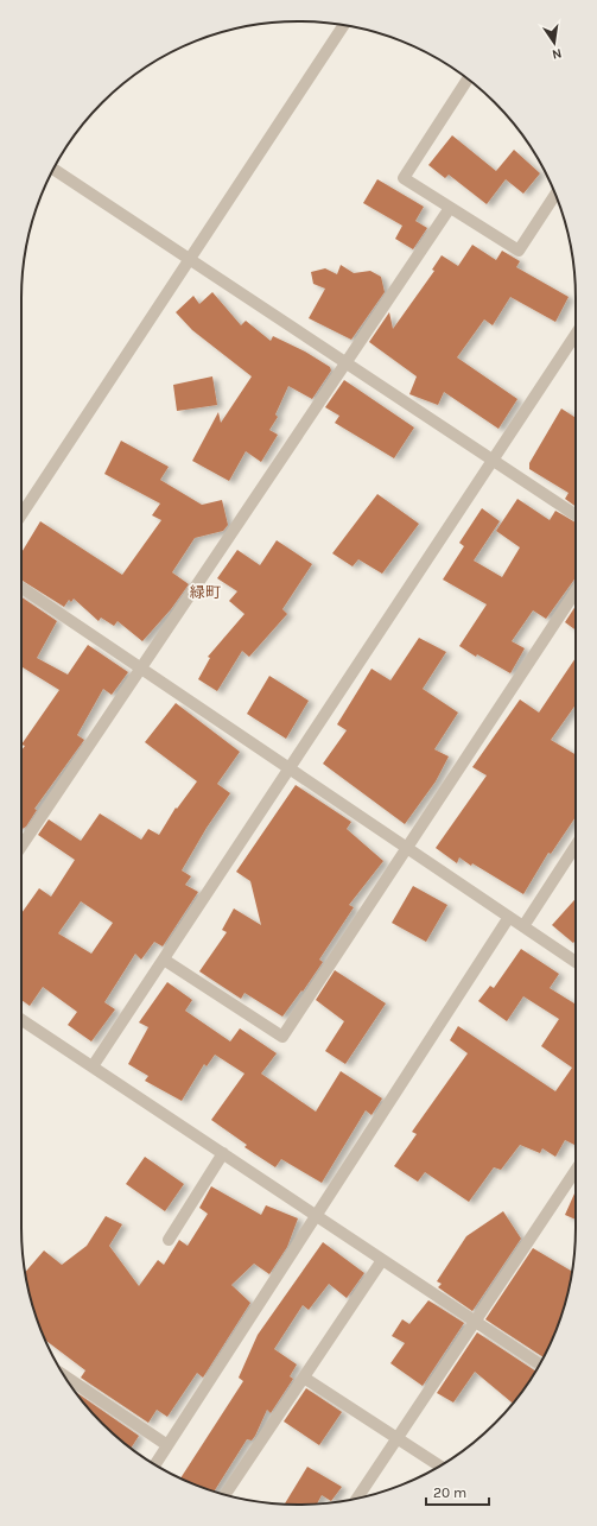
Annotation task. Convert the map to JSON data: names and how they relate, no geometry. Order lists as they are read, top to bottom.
{
  "districts": ["緑町"],
  "scale_bar": "20 m",
  "north": "bottom"
}
